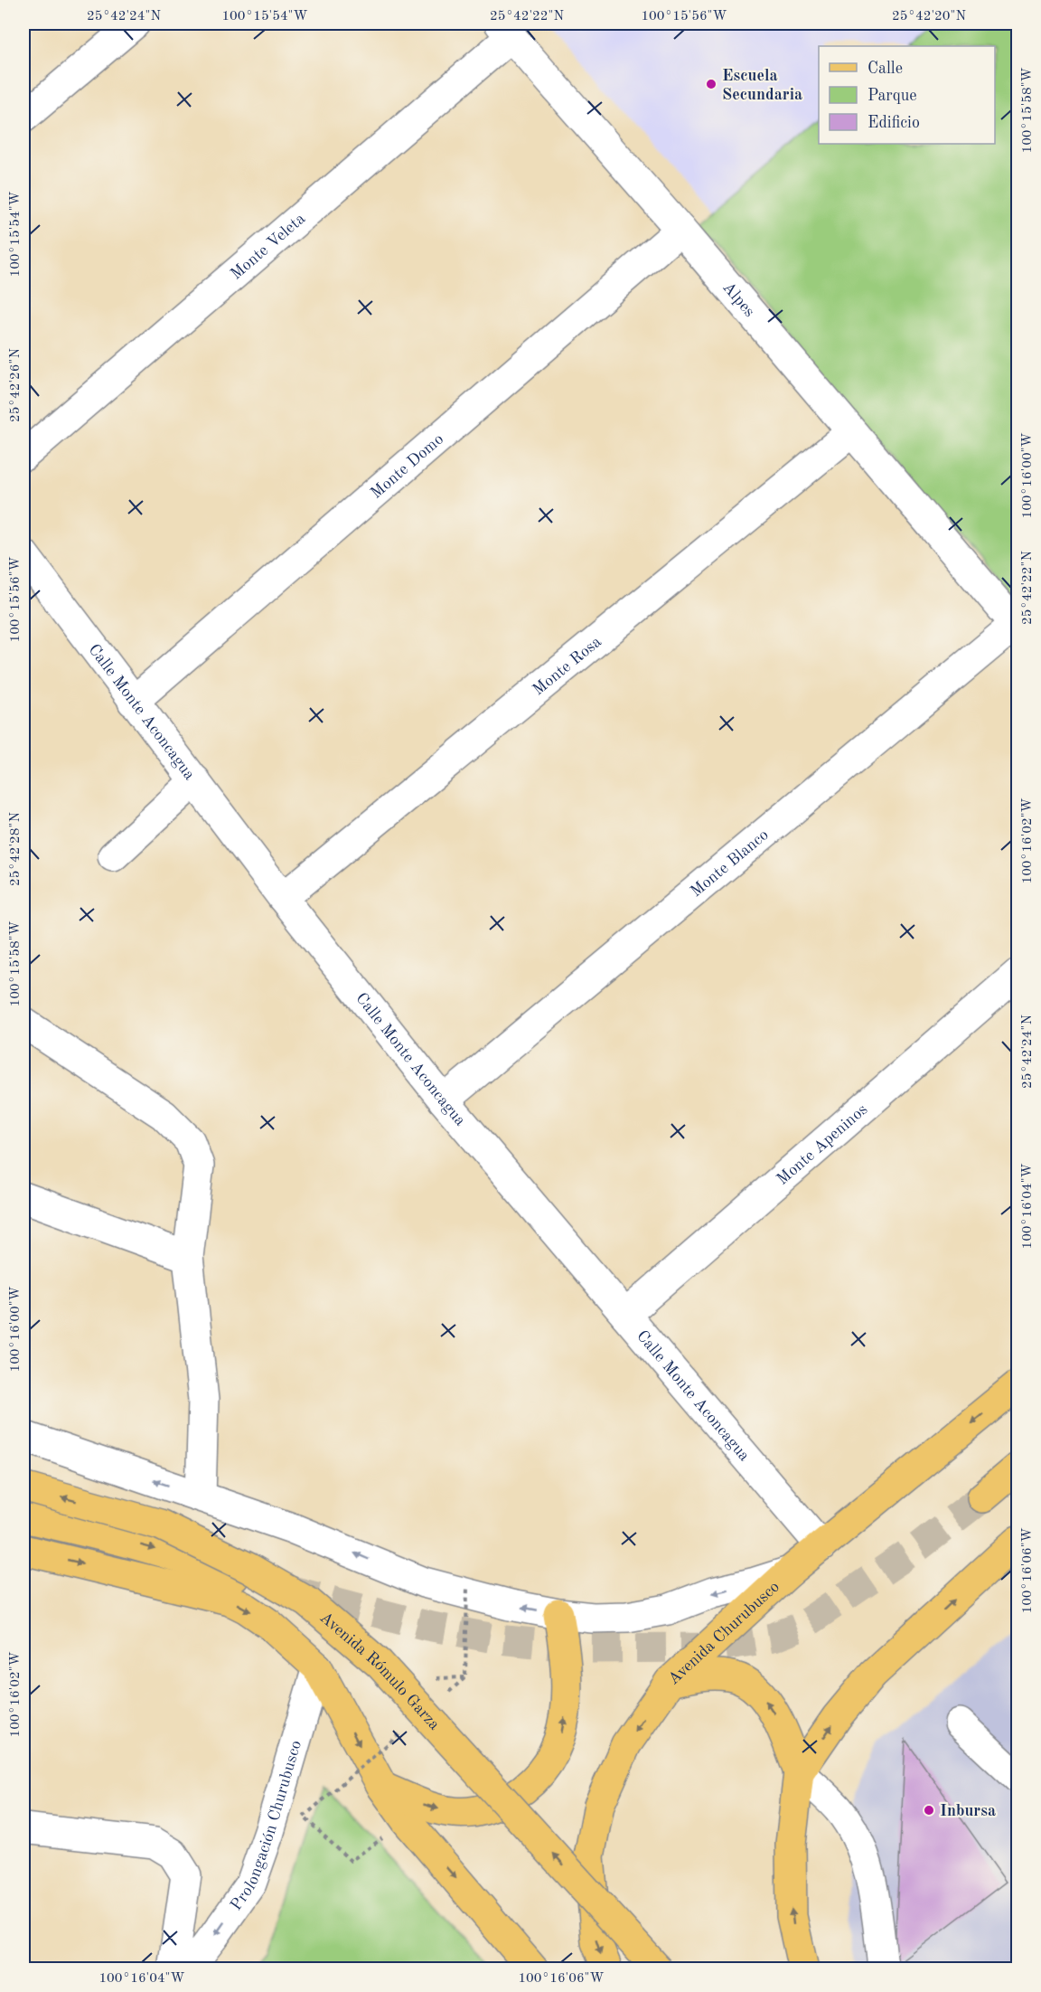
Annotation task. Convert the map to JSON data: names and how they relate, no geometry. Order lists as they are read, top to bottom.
{
  "streets": {
    "main road": ["Avenida Churubusco", "Avenida Rómulo Garza"],
    "street": [
      "Monte Veleta",
      "Alpes",
      "Monte Domo",
      "Monte Rosa",
      "Calle Monte Aconcagua",
      "Monte Blanco",
      "Monte Apeninos",
      "Prolongación Churubusco"
    ]
  },
  "crossings": [
    ["Monte Veleta", "Alpes"],
    ["Alpes", "Monte Domo"],
    ["Alpes", "Monte Rosa"],
    ["Alpes", "Monte Blanco"],
    ["Monte Domo", "Calle Monte Aconcagua"],
    ["Monte Rosa", "Calle Monte Aconcagua"],
    ["Calle Monte Aconcagua", "Monte Blanco"],
    ["Calle Monte Aconcagua", "Monte Apeninos"],
    ["Calle Monte Aconcagua", "Avenida Churubusco"]
  ],
  "one_way": ["Prolongación Churubusco"],
  "places": ["Escuela Secundaria", "Inbursa"],
  "legend": ["Calle", "Parque", "Edificio"],
  "coordinates": [
    "25°42'24\"N",
    "100°15'54\"W",
    "25°42'22\"N",
    "100°15'56\"W",
    "25°42'20\"N",
    "100°15'58\"W",
    "25°42'26\"N",
    "100°16'00\"W",
    "100°16'02\"W",
    "25°42'28\"N",
    "100°16'04\"W",
    "100°16'06\"W"
  ]
}
